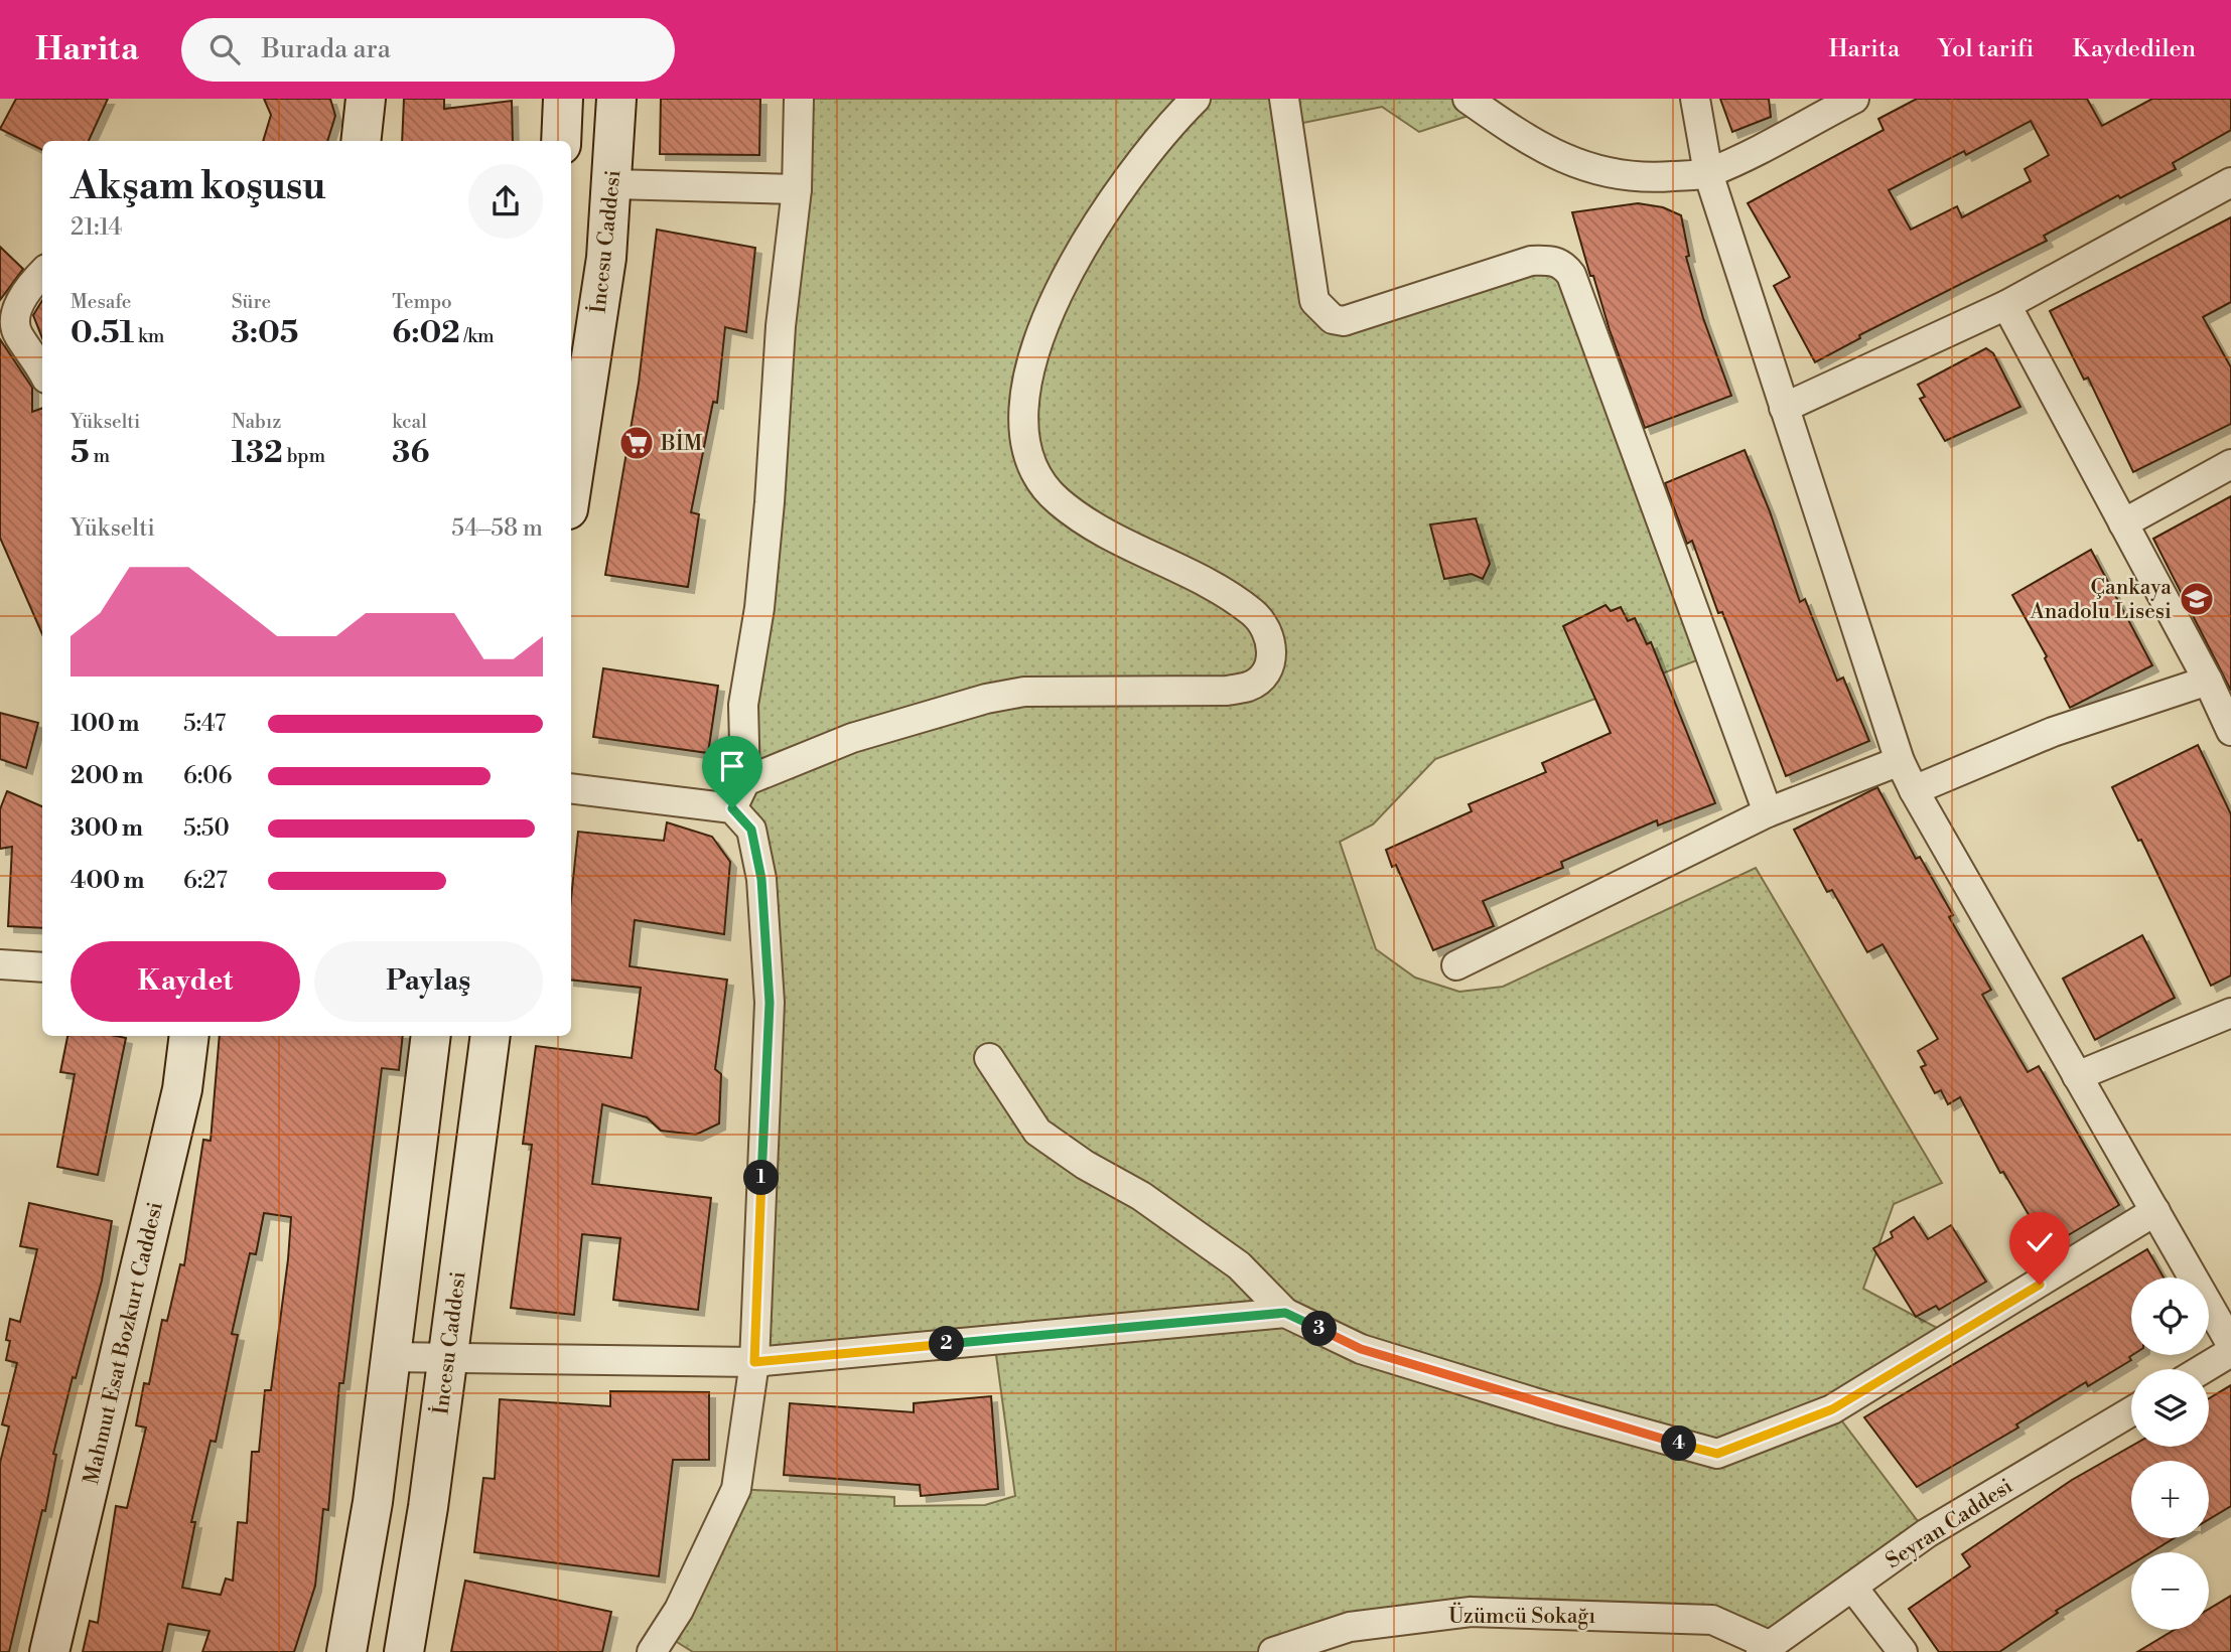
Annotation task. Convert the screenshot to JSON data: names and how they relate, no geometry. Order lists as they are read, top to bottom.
{
  "streets": {
    "main road": ["İncesu Caddesi", "Mahmut Esat Bozkurt Caddesi"],
    "street": ["Seyran Caddesi", "Üzümcü Sokağı"]
  },
  "crossings": [
    ["Seyran Caddesi", "Üzümcü Sokağı"]
  ],
  "places": {
    "supermarket": ["BİM"],
    "school or university": ["Çankaya Anadolu Lisesi"]
  },
  "page": {
    "header": "Harita",
    "search": "Burada ara",
    "nav": ["Harita", "Yol tarifi", "Kaydedilen"],
    "heading": ["Akşam koşusu", "21:14"],
    "stats": [
      ["Mesafe", "0.51 km"],
      ["Süre", "3:05"],
      ["Tempo", "6:02 /km"],
      ["Yükselti", "5 m"],
      ["Nabız", "132 bpm"],
      ["kcal", "36"]
    ],
    "chart": ["Yükselti", "54–58 m"],
    "list": [
      {
        "name": "100 m",
        "note": "5:47"
      },
      {
        "name": "200 m",
        "note": "6:06"
      },
      {
        "name": "300 m",
        "note": "5:50"
      },
      {
        "name": "400 m",
        "note": "6:27"
      }
    ],
    "buttons": ["Kaydet", "Paylaş"],
    "pins": [
      "1",
      "3",
      "2",
      "4"
    ],
    "map_buttons": ["+", "−"]
  }
}
